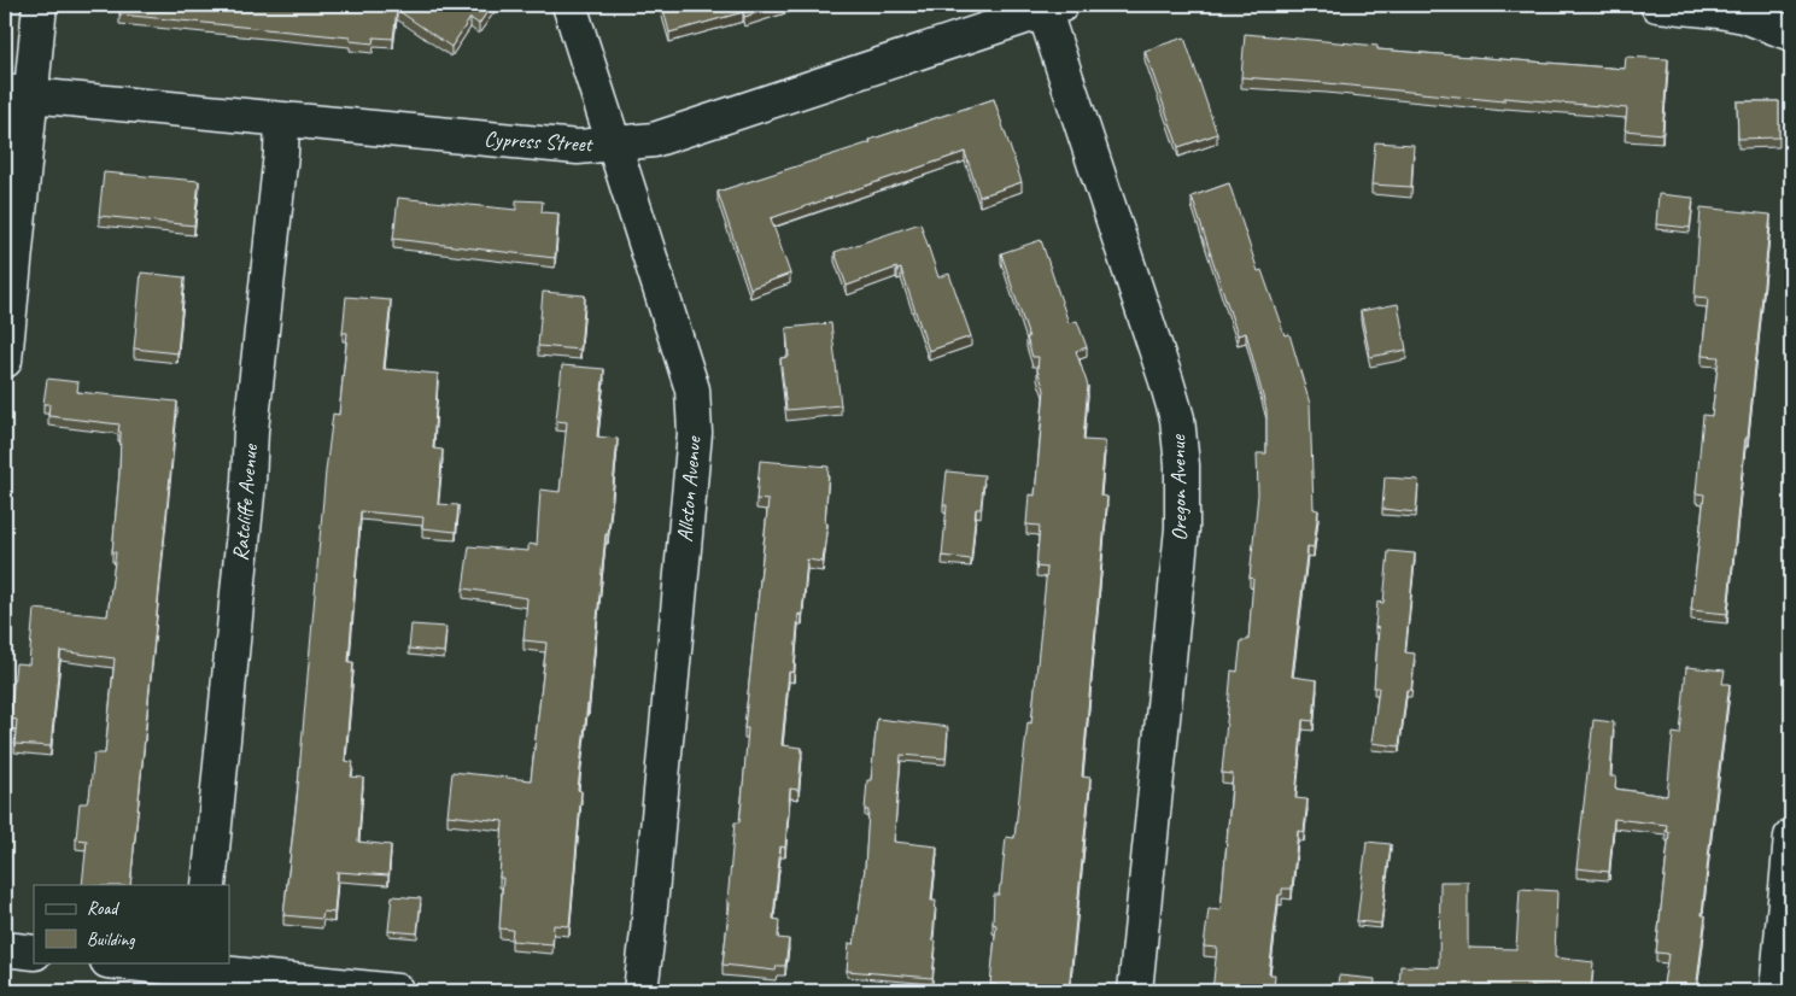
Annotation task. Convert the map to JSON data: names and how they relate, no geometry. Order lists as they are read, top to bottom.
{
  "streets": {
    "street": [
      "Cypress Street",
      "Oregon Avenue",
      "Allston Avenue",
      "Ratcliffe Avenue"
    ]
  },
  "crossings": [
    ["Cypress Street", "Oregon Avenue"],
    ["Cypress Street", "Allston Avenue"],
    ["Cypress Street", "Ratcliffe Avenue"]
  ],
  "legend": ["Road", "Building"]
}
